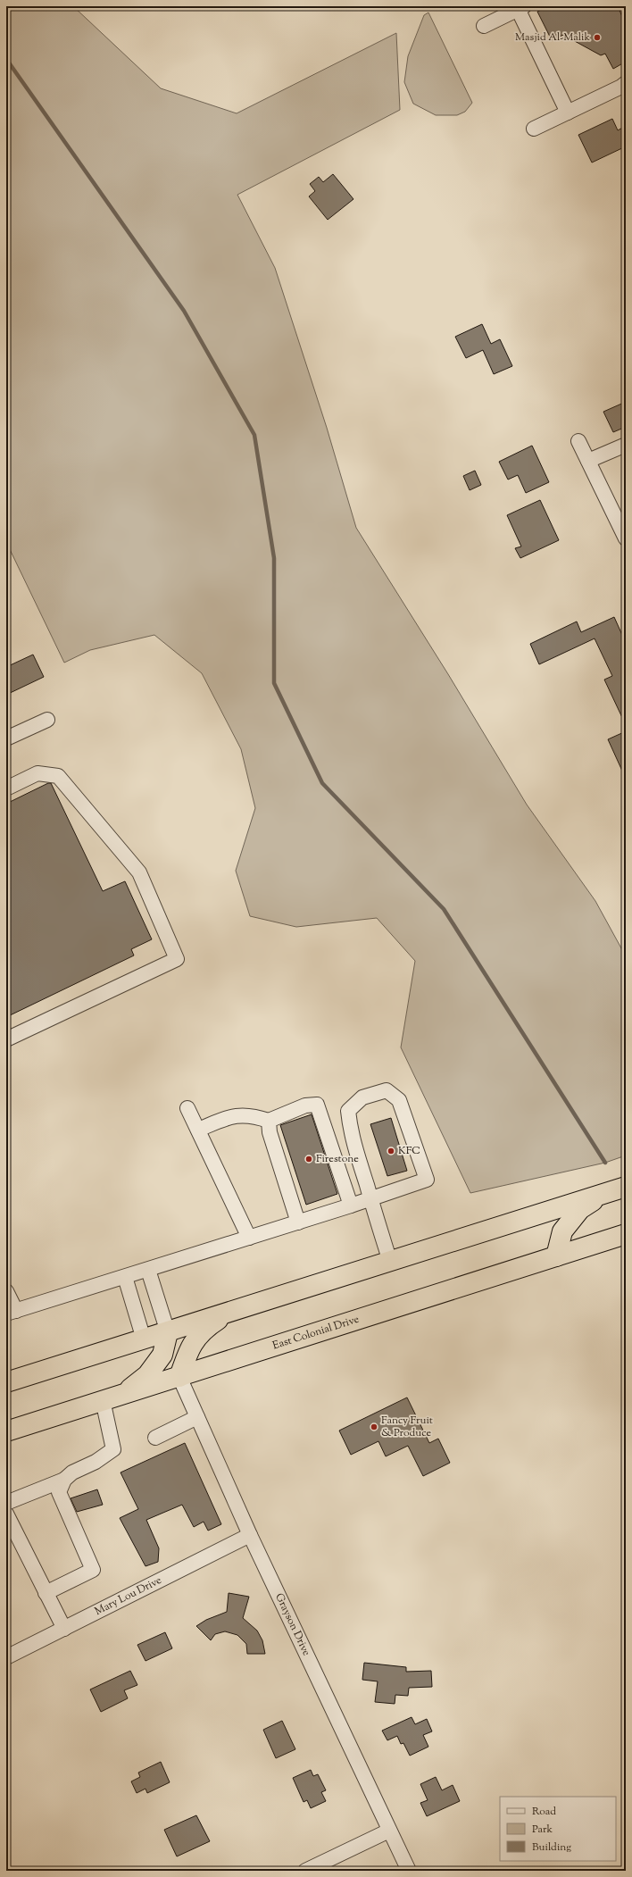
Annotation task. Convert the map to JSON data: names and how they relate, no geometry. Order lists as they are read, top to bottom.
{
  "streets": {
    "highway": ["East Colonial Drive"],
    "street": ["Mary Lou Drive", "Grayson Drive"]
  },
  "crossings": [
    ["East Colonial Drive", "Grayson Drive"],
    ["Mary Lou Drive", "Grayson Drive"]
  ],
  "places": [
    "Masjid Al-Malik",
    "KFC",
    "Firestone",
    "Fancy Fruit & Produce"
  ],
  "legend": ["Road", "Park", "Building"]
}
